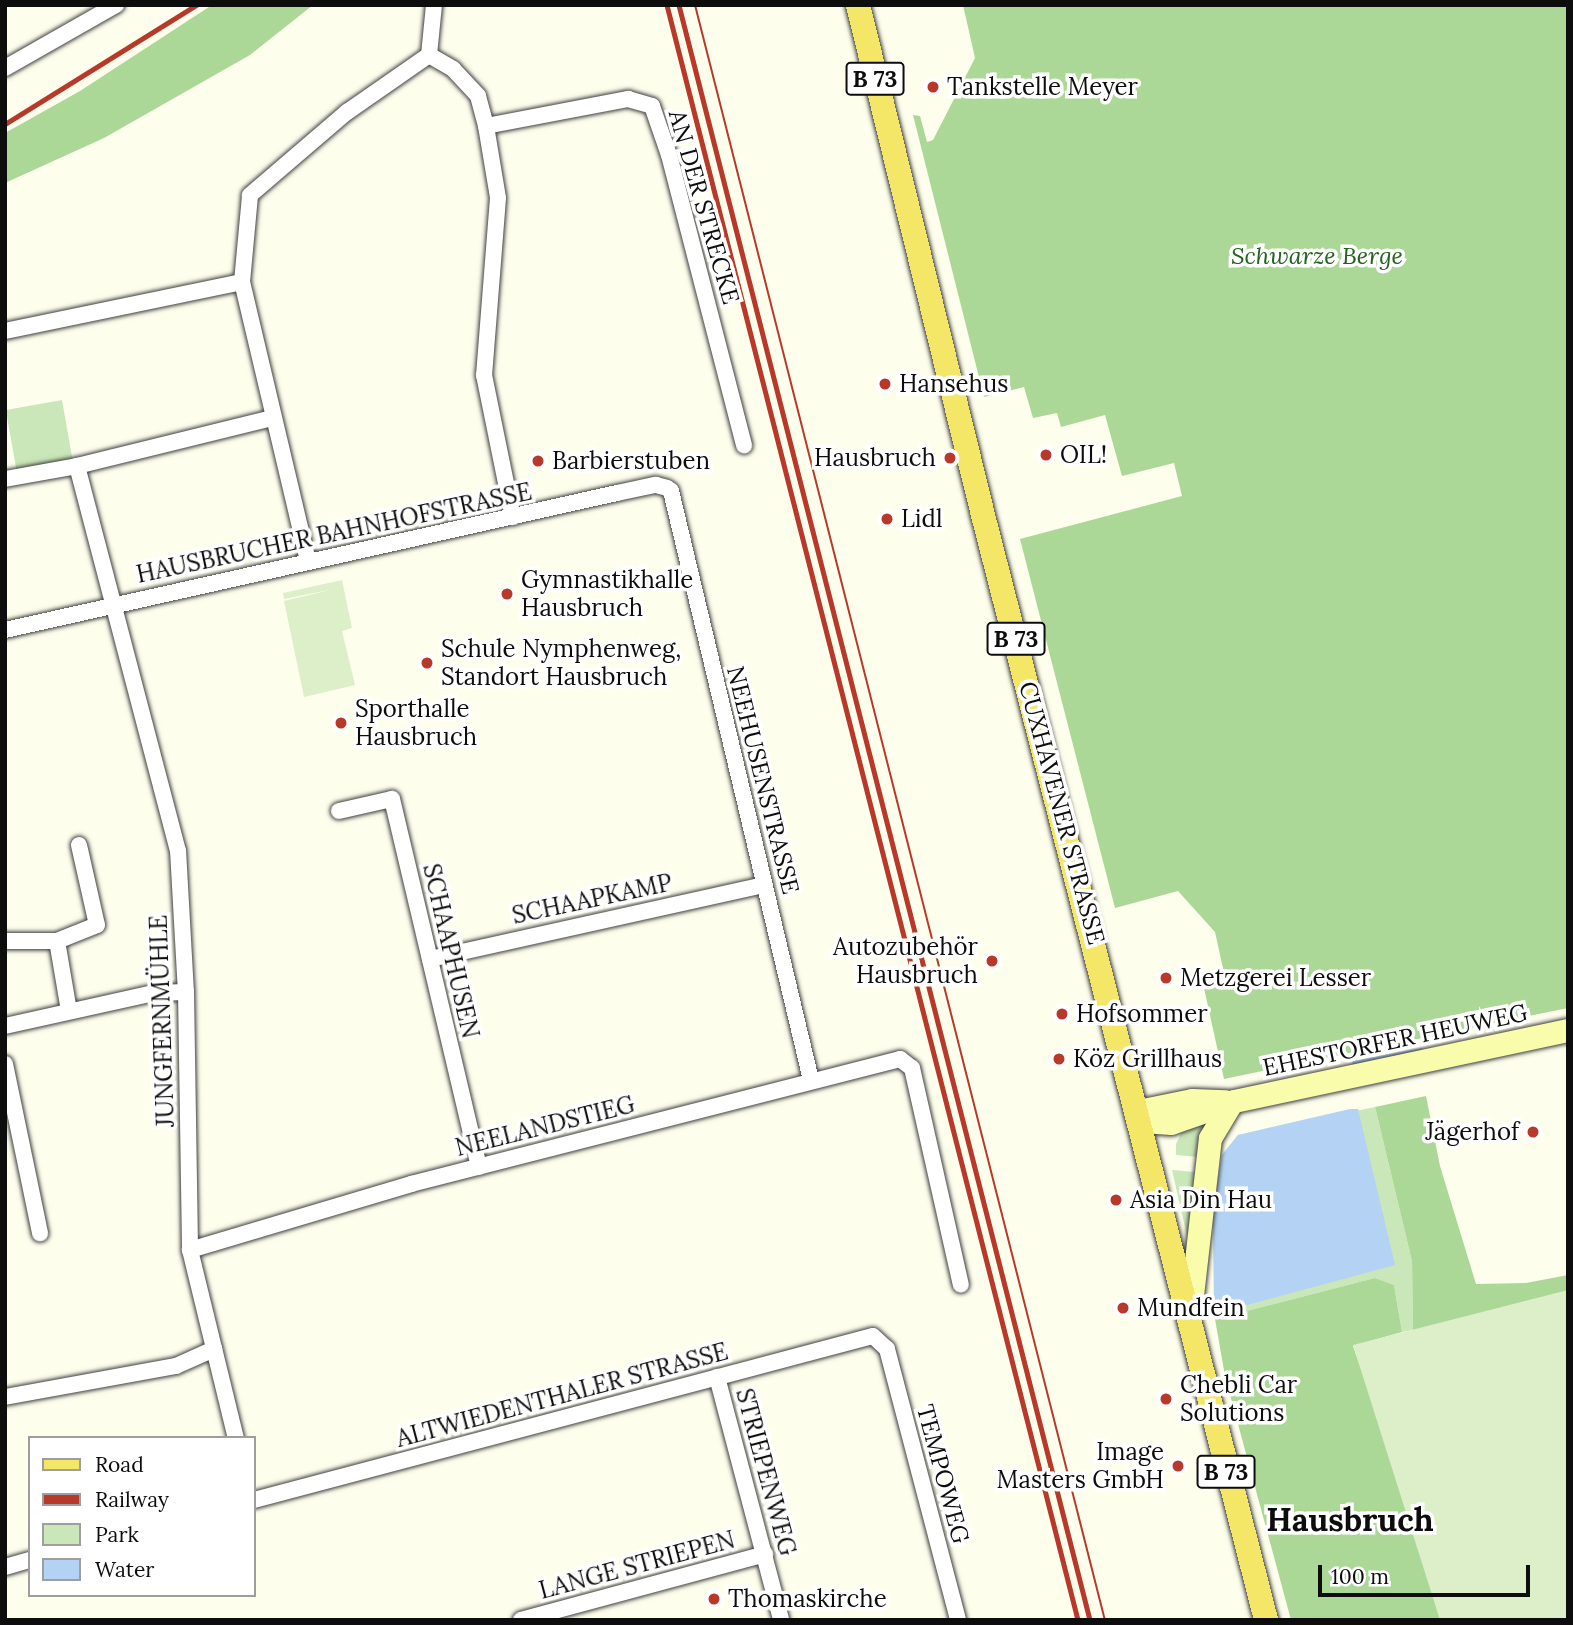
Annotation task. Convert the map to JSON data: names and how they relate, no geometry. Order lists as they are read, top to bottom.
{
  "streets": {
    "main road": ["B 73", "CUXHAVENER STRASSE", "EHESTORFER HEUWEG"],
    "street": [
      "AN DER STRECKE",
      "HAUSBRUCHER BAHNHOFSTRASSE",
      "NEEHUSENSTRASSE",
      "SCHAAPKAMP",
      "SCHAAPHUSEN",
      "JUNGFERNMÜHLE",
      "NEELANDSTIEG",
      "ALTWIEDENTHALER STRASSE",
      "STRIEPENWEG",
      "TEMPOWEG",
      "LANGE STRIEPEN"
    ]
  },
  "crossings": [
    ["HAUSBRUCHER BAHNHOFSTRASSE", "NEEHUSENSTRASSE"],
    ["HAUSBRUCHER BAHNHOFSTRASSE", "JUNGFERNMÜHLE"],
    ["NEEHUSENSTRASSE", "SCHAAPKAMP"],
    ["NEEHUSENSTRASSE", "NEELANDSTIEG"],
    ["CUXHAVENER STRASSE", "EHESTORFER HEUWEG"],
    ["SCHAAPKAMP", "SCHAAPHUSEN"],
    ["SCHAAPHUSEN", "NEELANDSTIEG"],
    ["JUNGFERNMÜHLE", "NEELANDSTIEG"],
    ["ALTWIEDENTHALER STRASSE", "STRIEPENWEG"],
    ["ALTWIEDENTHALER STRASSE", "TEMPOWEG"],
    ["STRIEPENWEG", "LANGE STRIEPEN"]
  ],
  "districts": ["Hausbruch"],
  "parks": ["Schwarze Berge"],
  "places": [
    "Tankstelle Meyer",
    "Hansehus",
    "OIL!",
    "Hausbruch",
    "Barbierstuben",
    "Lidl",
    "Gymnastikhalle Hausbruch",
    "Schule Nymphenweg, Standort Hausbruch",
    "Sporthalle Hausbruch",
    "Autozubehör Hausbruch",
    "Metzgerei Lesser",
    "Hofsommer",
    "Köz Grillhaus",
    "Jägerhof",
    "Asia Din Hau",
    "Mundfein",
    "Chebli Car Solutions",
    "Image Masters GmbH",
    "Thomaskirche"
  ],
  "legend": [
    "Road",
    "Railway",
    "Park",
    "Water"
  ],
  "scale_bar": "100 m"
}
